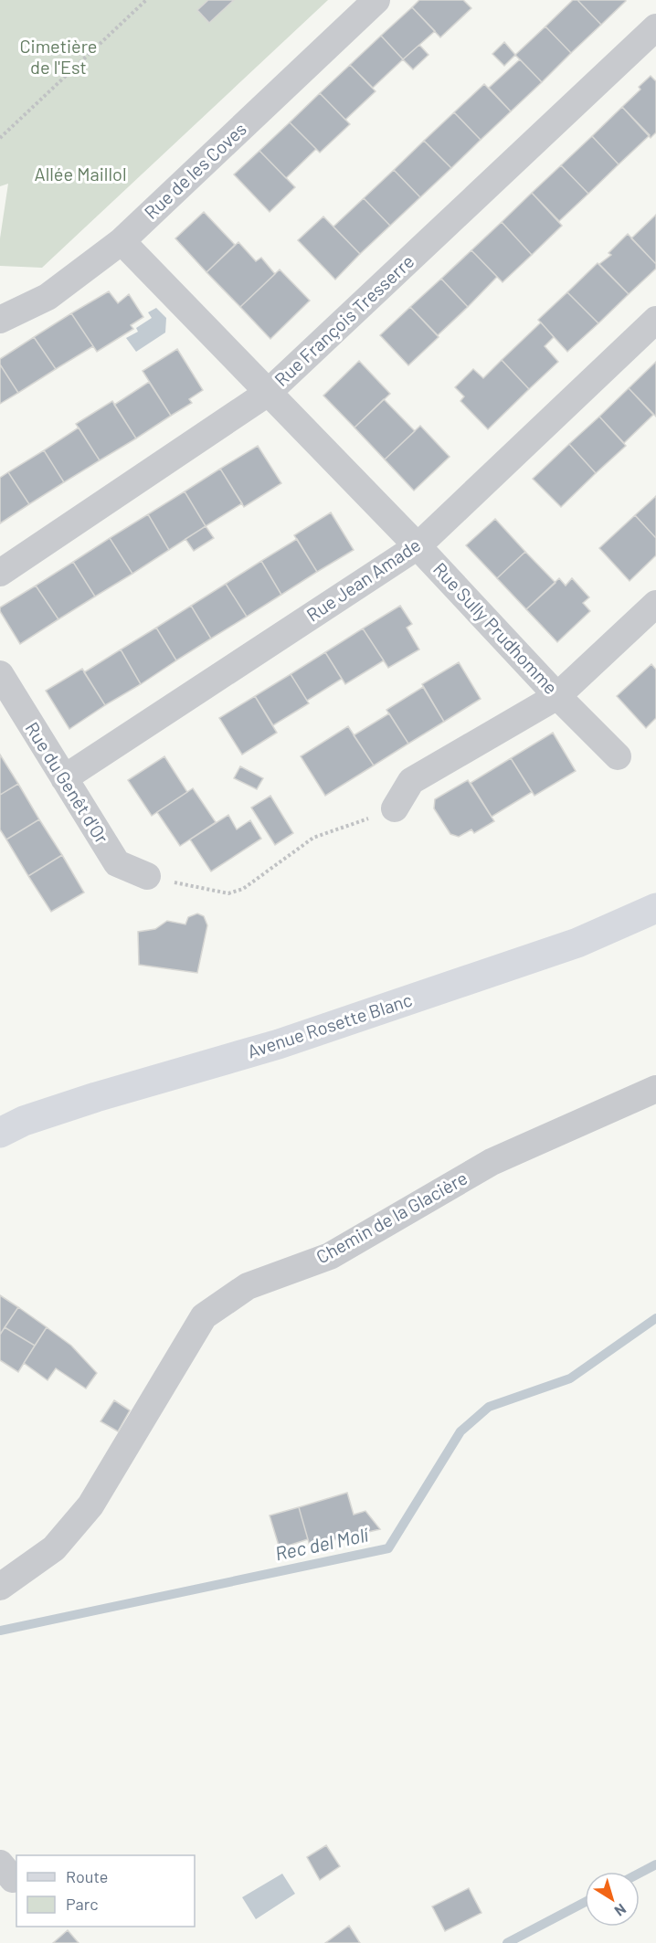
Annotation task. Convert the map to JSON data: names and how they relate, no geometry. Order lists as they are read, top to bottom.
{
  "streets": {
    "main road": ["Avenue Rosette Blanc"],
    "street": [
      "Rue de les Coves",
      "Rue François Tresserre",
      "Rue Jean Amade",
      "Rue Sully Prudhomme",
      "Rue du Genêt d'Or",
      "Chemin de la Glacière"
    ]
  },
  "crossings": [
    ["Rue de les Coves", "Rue Sully Prudhomme"],
    ["Rue François Tresserre", "Rue Sully Prudhomme"],
    ["Rue Jean Amade", "Rue Sully Prudhomme"],
    ["Rue Jean Amade", "Rue du Genêt d'Or"]
  ],
  "water": ["Rec del Molí"],
  "parks": ["Cimetière de l'Est", "Allée Maillol"],
  "legend": ["Route", "Parc"],
  "north": "bottom right"
}
